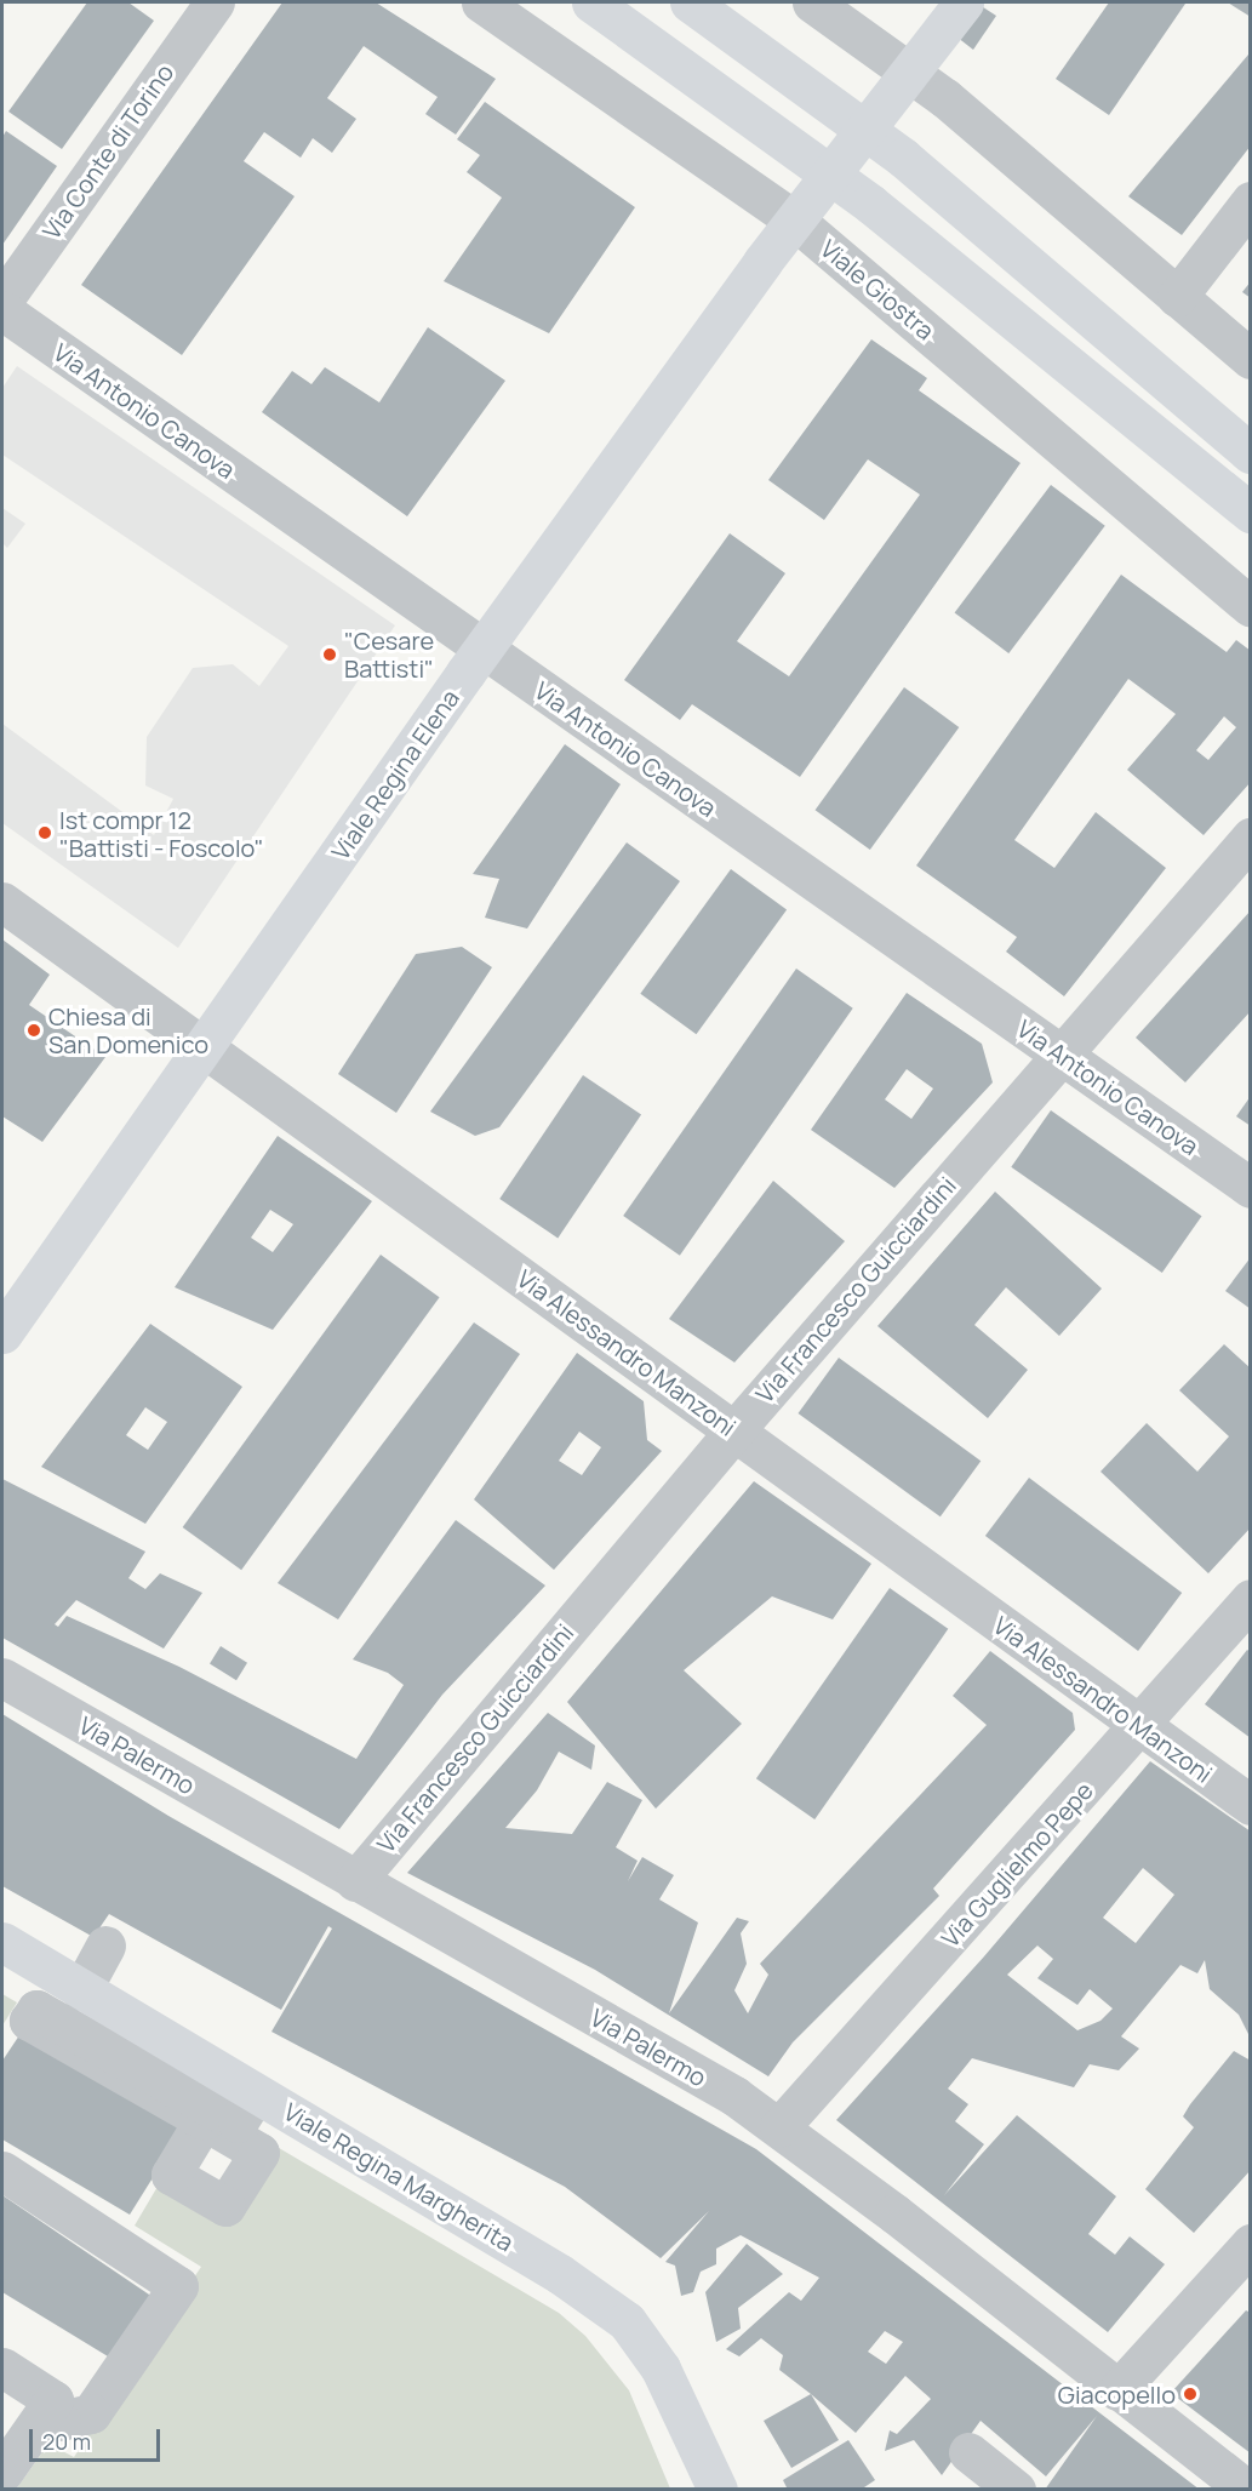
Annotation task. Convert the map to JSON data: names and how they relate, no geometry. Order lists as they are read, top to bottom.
{
  "streets": {
    "main road": ["Viale Regina Elena", "Viale Regina Margherita"],
    "street": [
      "Via Conte di Torino",
      "Viale Giostra",
      "Via Antonio Canova",
      "Via Francesco Guicciardini",
      "Via Alessandro Manzoni",
      "Via Palermo",
      "Via Guglielmo Pepe"
    ]
  },
  "crossings": [
    ["Viale Giostra", "Viale Regina Elena"],
    ["Via Antonio Canova", "Viale Regina Elena"],
    ["Via Antonio Canova", "Via Francesco Guicciardini"],
    ["Viale Regina Elena", "Via Alessandro Manzoni"],
    ["Via Francesco Guicciardini", "Via Alessandro Manzoni"],
    ["Via Francesco Guicciardini", "Via Palermo"],
    ["Via Alessandro Manzoni", "Via Guglielmo Pepe"],
    ["Via Palermo", "Via Guglielmo Pepe"]
  ],
  "places": [
    "\"Cesare Battisti\"",
    "Ist compr 12 \"Battisti - Foscolo\"",
    "Chiesa di San Domenico",
    "Giacopello"
  ],
  "scale_bar": "20 m"
}
